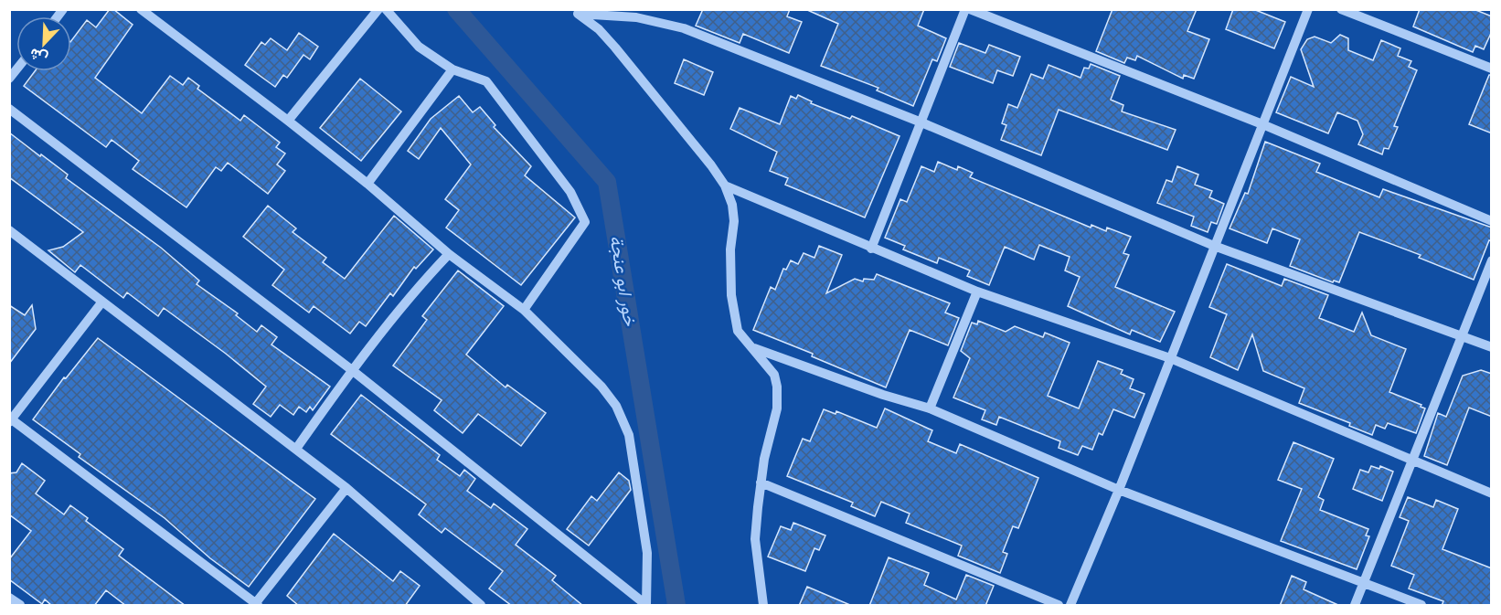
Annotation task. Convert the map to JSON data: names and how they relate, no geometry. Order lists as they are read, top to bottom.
{
  "water": ["خور ابو عنجة"],
  "north": "bottom left"
}
